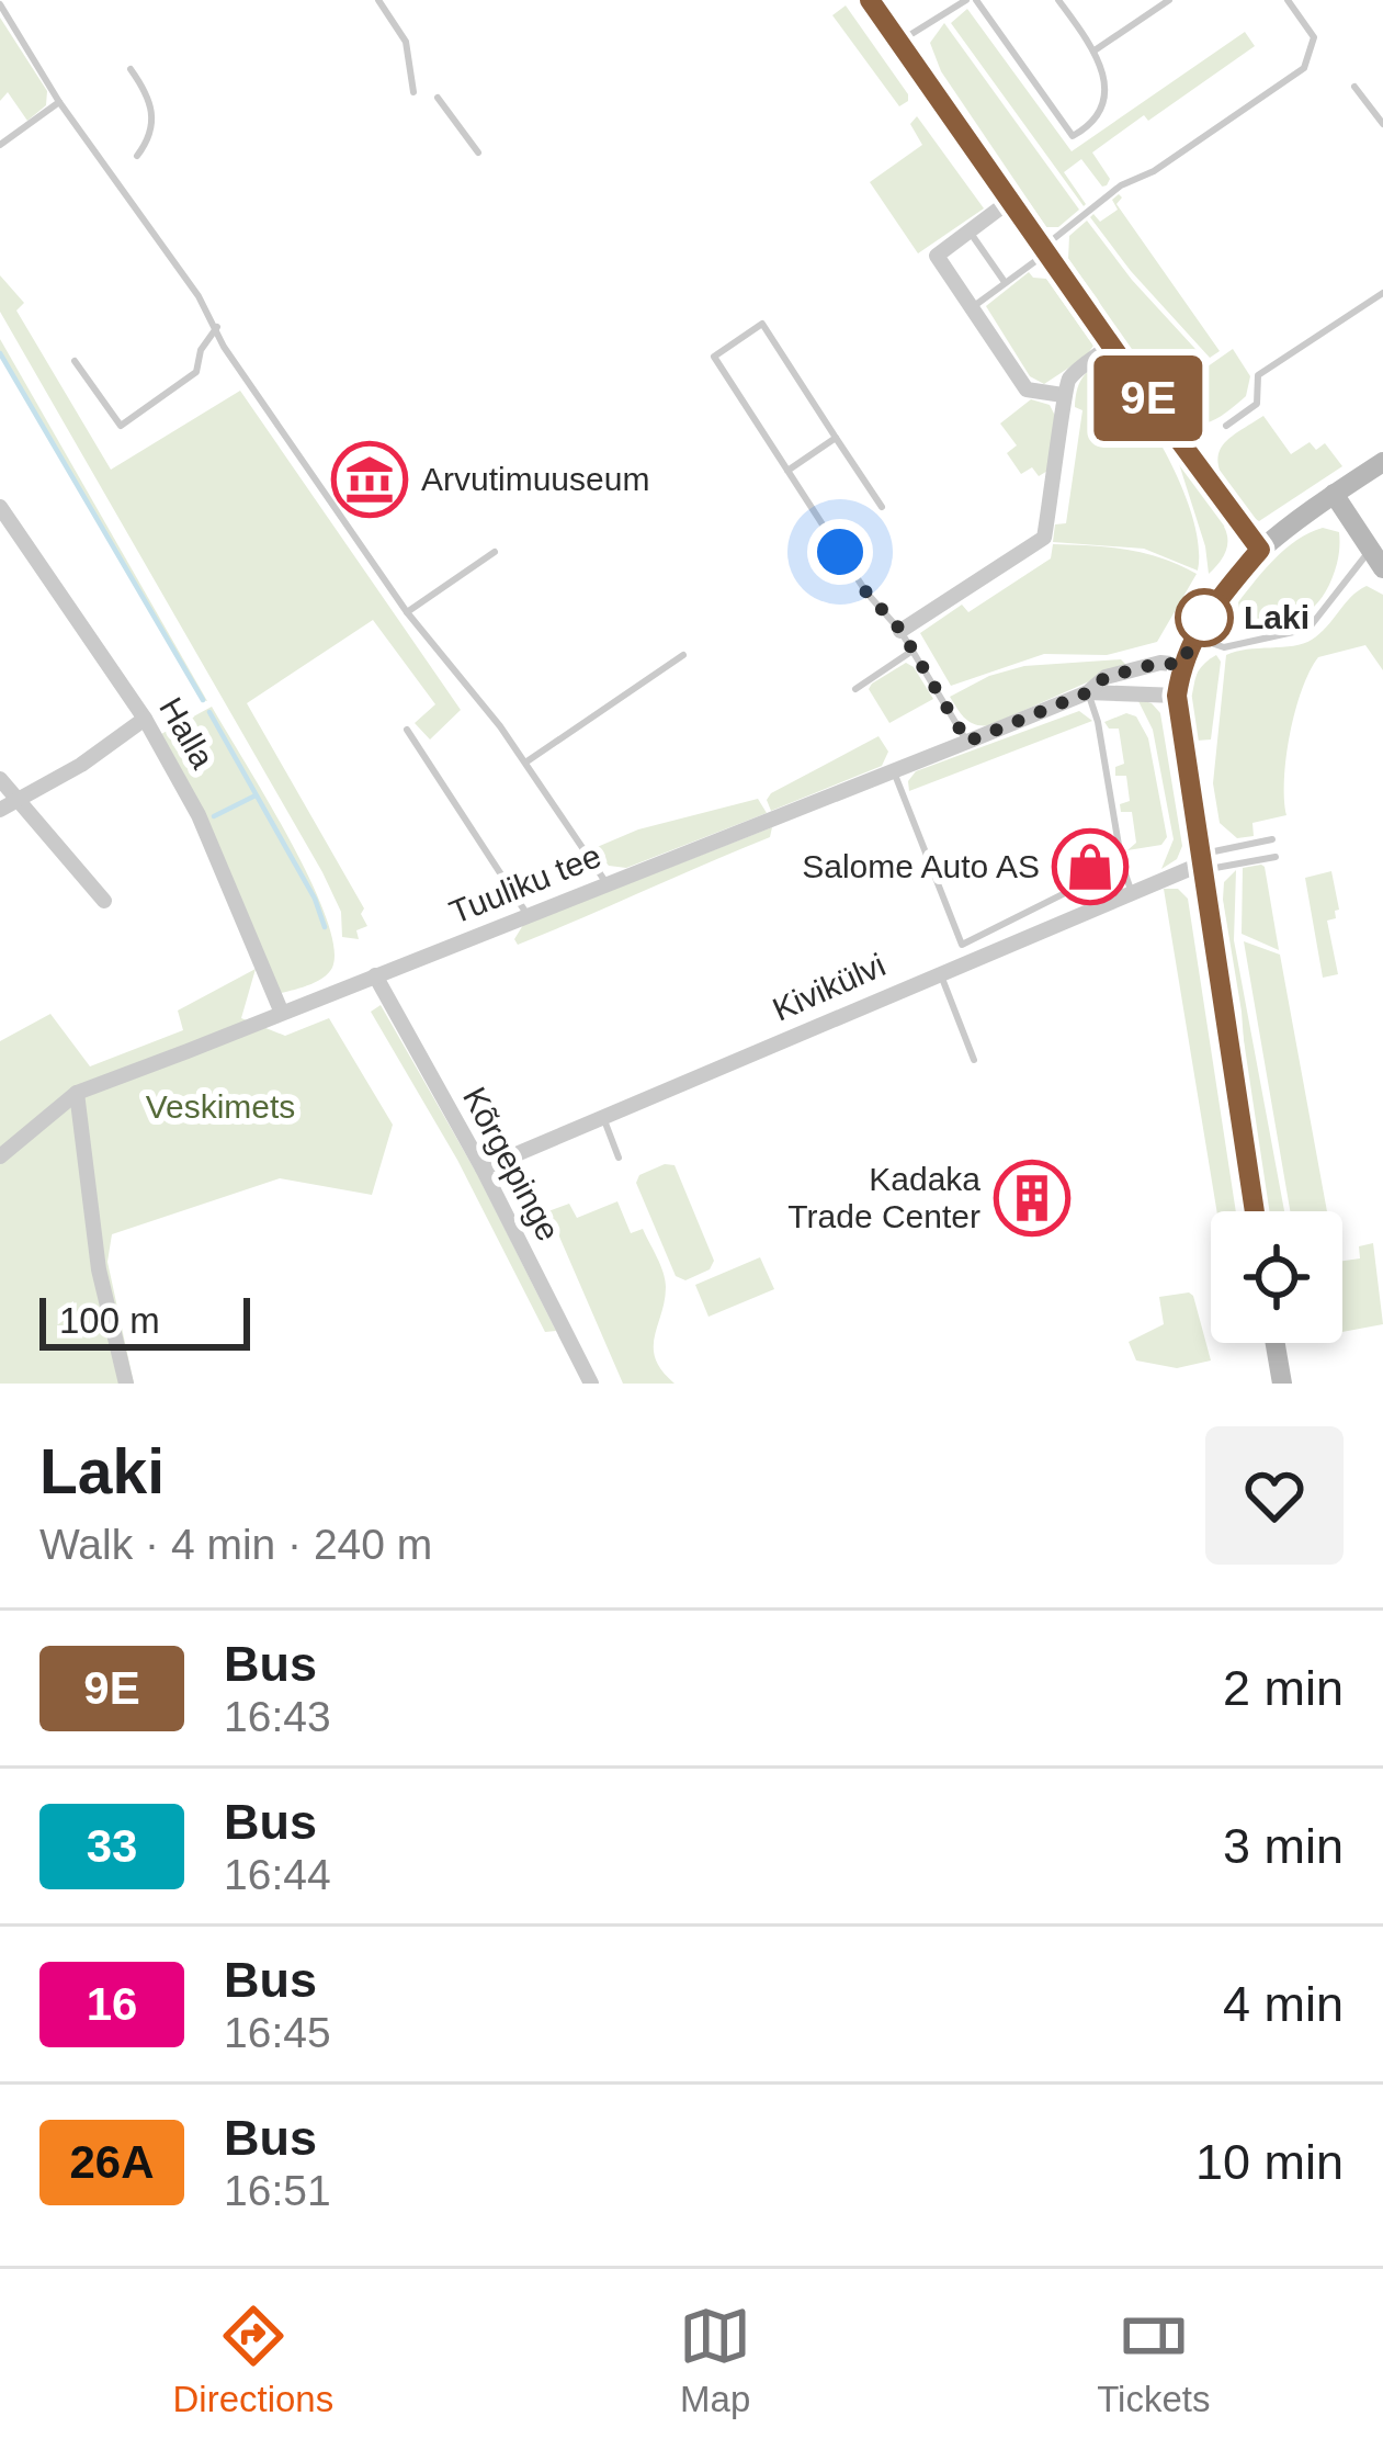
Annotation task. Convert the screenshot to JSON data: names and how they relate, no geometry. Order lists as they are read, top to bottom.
{
  "streets": {
    "street": [
      "Halla",
      "Tuuliku tee",
      "Kivikülvi",
      "Kõrgepinge"
    ]
  },
  "crossings": [
    ["Halla", "Tuuliku tee"],
    ["Tuuliku tee", "Kõrgepinge"],
    ["Kivikülvi", "Kõrgepinge"]
  ],
  "parks": ["Veskimets"],
  "places": {
    "museum": ["Arvutimuuseum"],
    "other": ["Laki"],
    "shop": ["Salome Auto AS"],
    "building": ["Kadaka Trade Center"]
  },
  "lines": ["bus line 9E"],
  "scale_bar": "100 m",
  "page": {
    "on_map": "9E",
    "scale": "100 m",
    "heading": ["Laki", "Walk · 4 min · 240 m"],
    "list": [
      {
        "mark": "9E",
        "name": "Bus",
        "note": "16:43",
        "value": "2 min"
      },
      {
        "mark": "33",
        "name": "Bus",
        "note": "16:44",
        "value": "3 min"
      },
      {
        "mark": "16",
        "name": "Bus",
        "note": "16:45",
        "value": "4 min"
      },
      {
        "mark": "26A",
        "name": "Bus",
        "note": "16:51",
        "value": "10 min"
      }
    ],
    "tabs": ["Directions", "Map", "Tickets"]
  }
}
